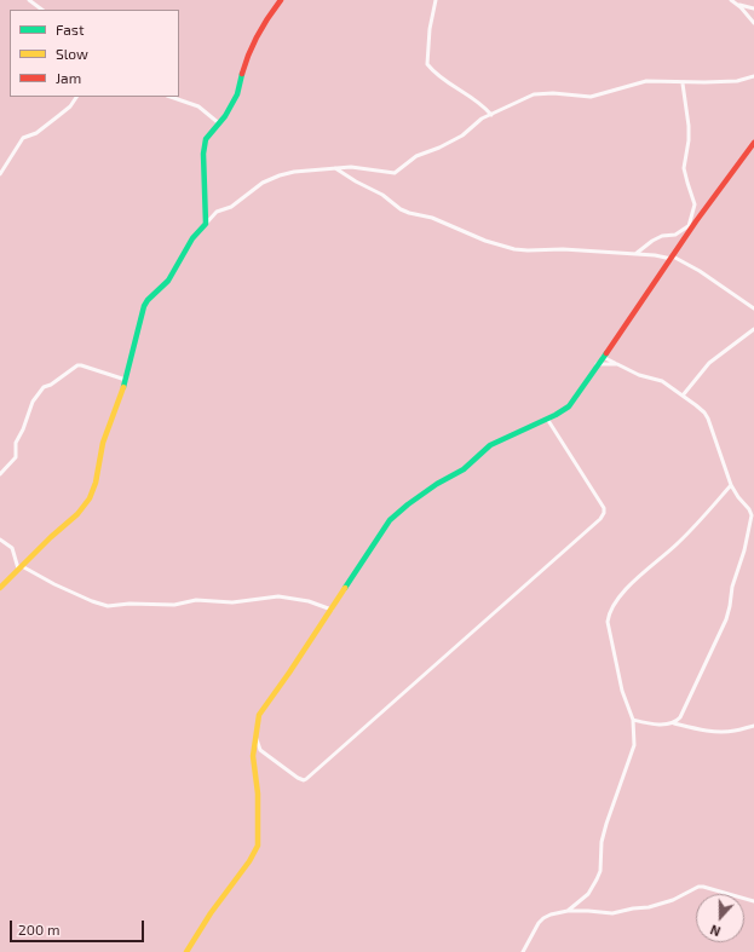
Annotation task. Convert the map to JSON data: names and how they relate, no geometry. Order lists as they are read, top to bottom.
{
  "legend": ["Fast", "Slow", "Jam"],
  "scale_bar": "200 m",
  "north": "bottom"
}
